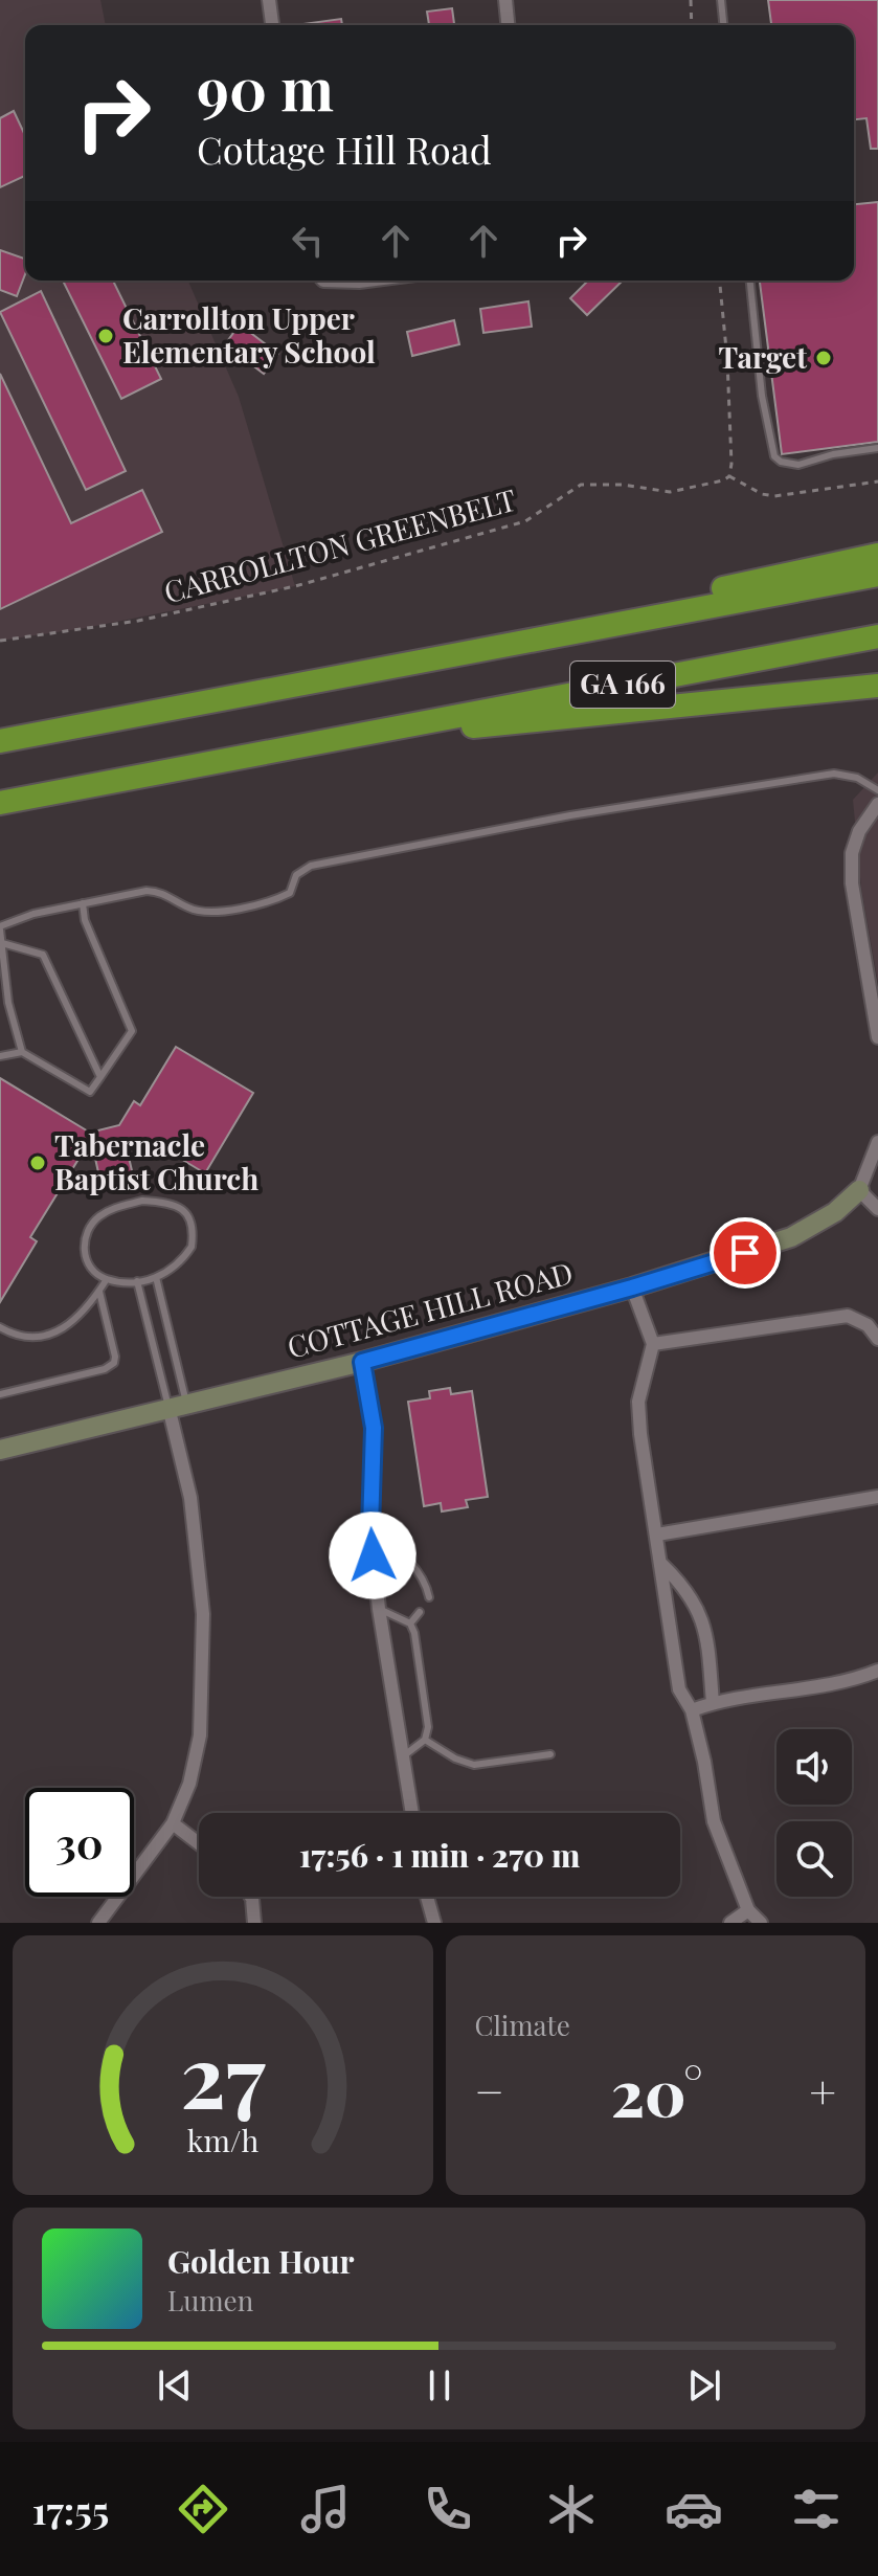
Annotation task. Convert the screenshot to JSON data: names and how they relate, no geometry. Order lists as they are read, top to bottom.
{
  "streets": {
    "highway": ["GA 166"],
    "street": ["COTTAGE HILL ROAD"],
    "path": ["CARROLLTON GREENBELT"]
  },
  "places": ["Carrollton Upper Elementary School", "Target", "Tabernacle Baptist Church"],
  "page": {
    "turn": ["90 m", "Cottage Hill Road"],
    "limit": "30",
    "trip": "17:56 · 1 min · 270 m",
    "tile": "Climate",
    "heat": ["−", "20°", "+"],
    "song": ["Golden Hour", "Lumen"],
    "tabs": "17:55",
    "gauge": ["27", "km/h"]
  }
}
